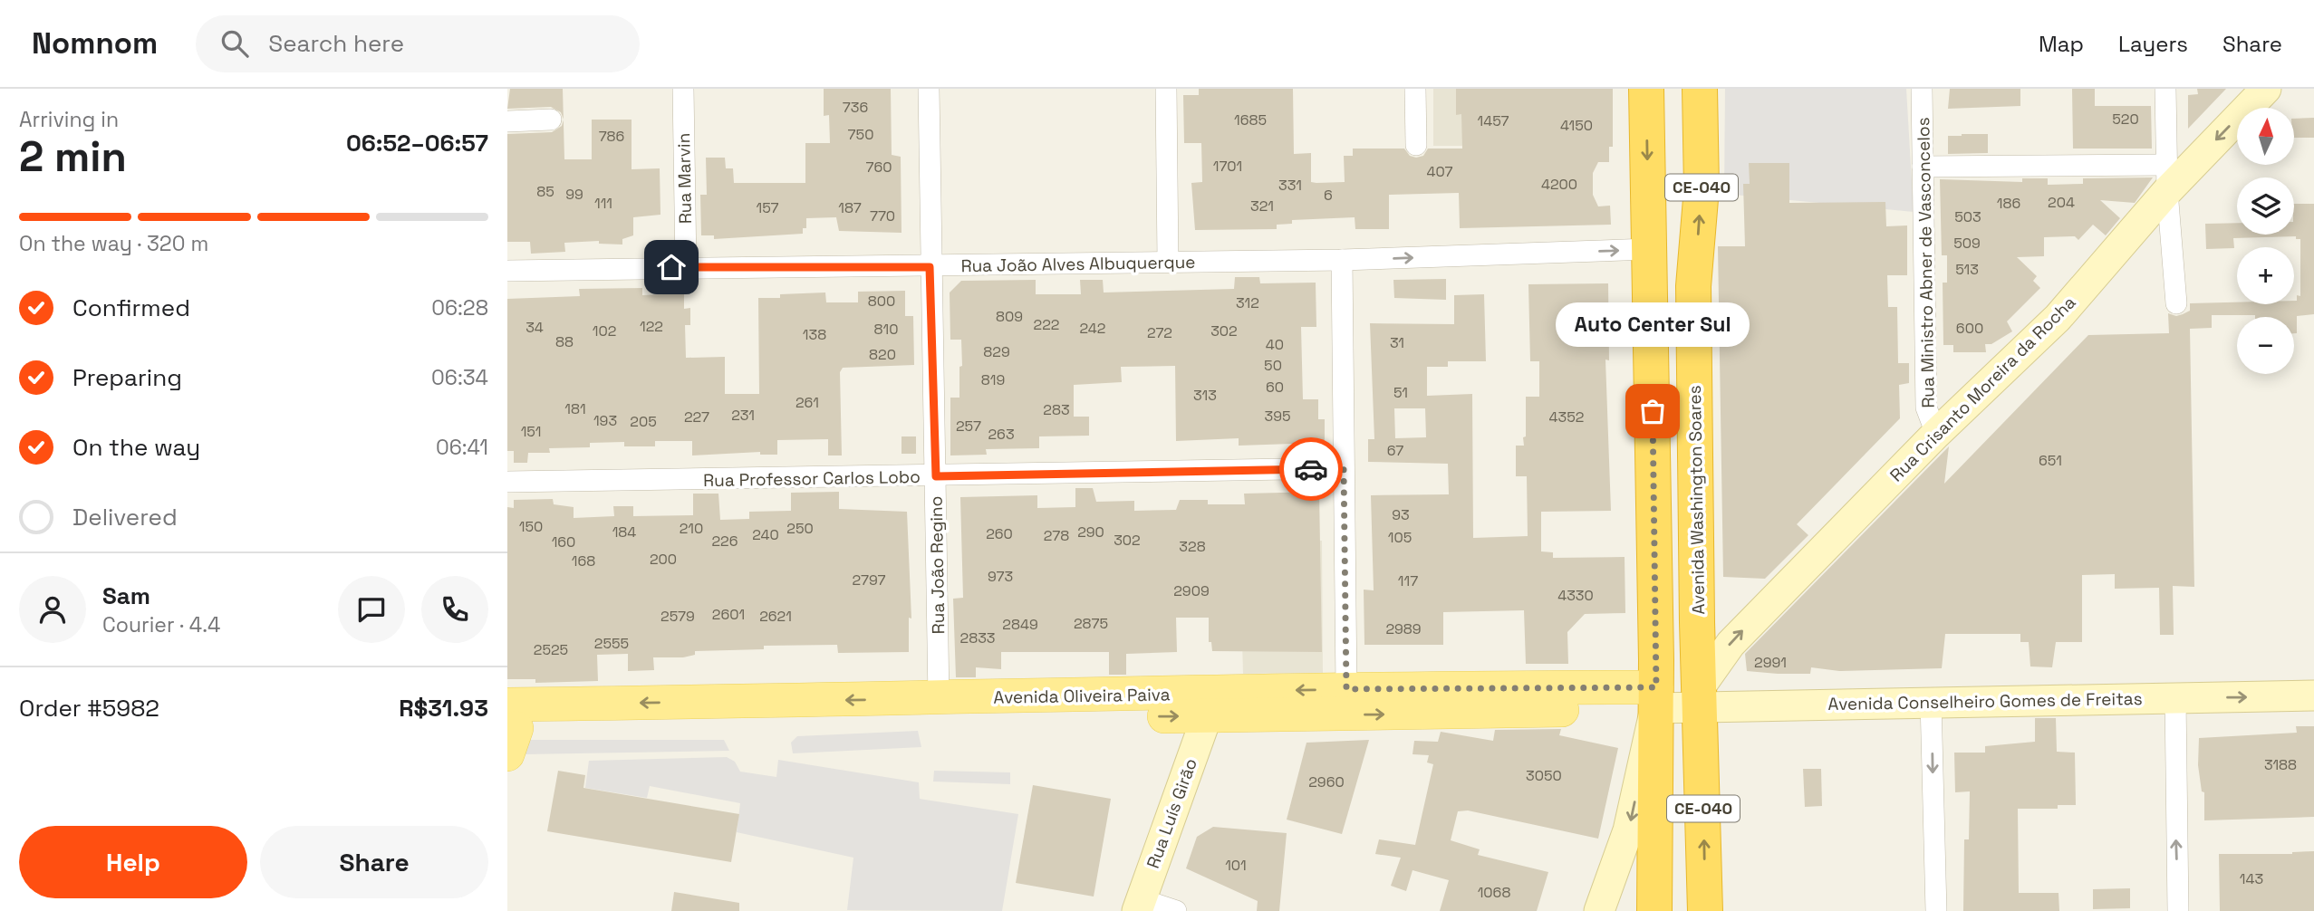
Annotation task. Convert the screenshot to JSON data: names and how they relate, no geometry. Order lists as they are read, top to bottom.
{
  "streets": {
    "highway": ["CE-040", "Avenida Washington Soares"],
    "main road": [
      "Rua Crisanto Moreira da Rocha",
      "Avenida Oliveira Paiva",
      "Avenida Conselheiro Gomes de Freitas",
      "Rua Luís Girão"
    ],
    "street": [
      "Rua Marvin",
      "Rua Ministro Abner de Vasconcelos",
      "Rua João Alves Albuquerque",
      "Rua Professor Carlos Lobo",
      "Rua João Regino"
    ]
  },
  "crossings": [
    ["Rua Marvin", "Rua João Alves Albuquerque"],
    ["CE-040", "Rua João Alves Albuquerque"],
    ["CE-040", "Avenida Oliveira Paiva"],
    ["CE-040", "Avenida Conselheiro Gomes de Freitas"],
    ["Rua Ministro Abner de Vasconcelos", "Rua Crisanto Moreira da Rocha"],
    ["Rua João Alves Albuquerque", "Rua João Regino"],
    ["Rua Crisanto Moreira da Rocha", "Avenida Washington Soares"],
    ["Rua Crisanto Moreira da Rocha", "Avenida Conselheiro Gomes de Freitas"],
    ["Rua Professor Carlos Lobo", "Rua João Regino"],
    ["Avenida Washington Soares", "Avenida Conselheiro Gomes de Freitas"],
    ["Rua João Regino", "Avenida Oliveira Paiva"],
    ["Avenida Oliveira Paiva", "Avenida Conselheiro Gomes de Freitas"],
    ["Avenida Oliveira Paiva", "Rua Luís Girão"]
  ],
  "places": ["Auto Center Sul"],
  "house_numbers": [
    "736",
    "520",
    "1685",
    "1457",
    "4150",
    "750",
    "786",
    "1701",
    "760",
    "407",
    "4200",
    "331",
    "85",
    "99",
    "6",
    "204",
    "111",
    "186",
    "321",
    "157",
    "187",
    "770",
    "503",
    "509",
    "513",
    "800",
    "312",
    "809",
    "222",
    "122",
    "34",
    "242",
    "600",
    "810",
    "102",
    "302",
    "272",
    "138",
    "88",
    "31",
    "40",
    "829",
    "820",
    "50",
    "819",
    "60",
    "51",
    "313",
    "261",
    "181",
    "283",
    "231",
    "395",
    "227",
    "4352",
    "193",
    "205",
    "257",
    "151",
    "263",
    "67",
    "651",
    "93",
    "150",
    "210",
    "250",
    "184",
    "290",
    "260",
    "240",
    "278",
    "105",
    "302",
    "226",
    "160",
    "328",
    "200",
    "168",
    "973",
    "2797",
    "117",
    "2909",
    "4330",
    "2601",
    "2579",
    "2621",
    "2875",
    "2849",
    "2989",
    "2833",
    "2555",
    "2525",
    "2991",
    "3188",
    "3050",
    "2960",
    "101",
    "143",
    "1068"
  ],
  "north": "top",
  "page": {
    "header": "Nomnom",
    "search": "Search here",
    "nav": ["Map", "Layers", "Share"],
    "heading": ["2 min", "Arriving in", "06:52–06:57"],
    "panel": [
      "Sam",
      "Courier · 4.4",
      "Order #5982",
      "R$31.93"
    ],
    "map_buttons": ["+", "−"],
    "bar": "On the way · 320 m",
    "list": [
      ["Confirmed", "06:28"],
      ["Preparing", "06:34"],
      ["On the way", "06:41"],
      "Delivered"
    ],
    "bubble": "Auto Center Sul",
    "buttons": ["Help", "Share"]
  }
}
